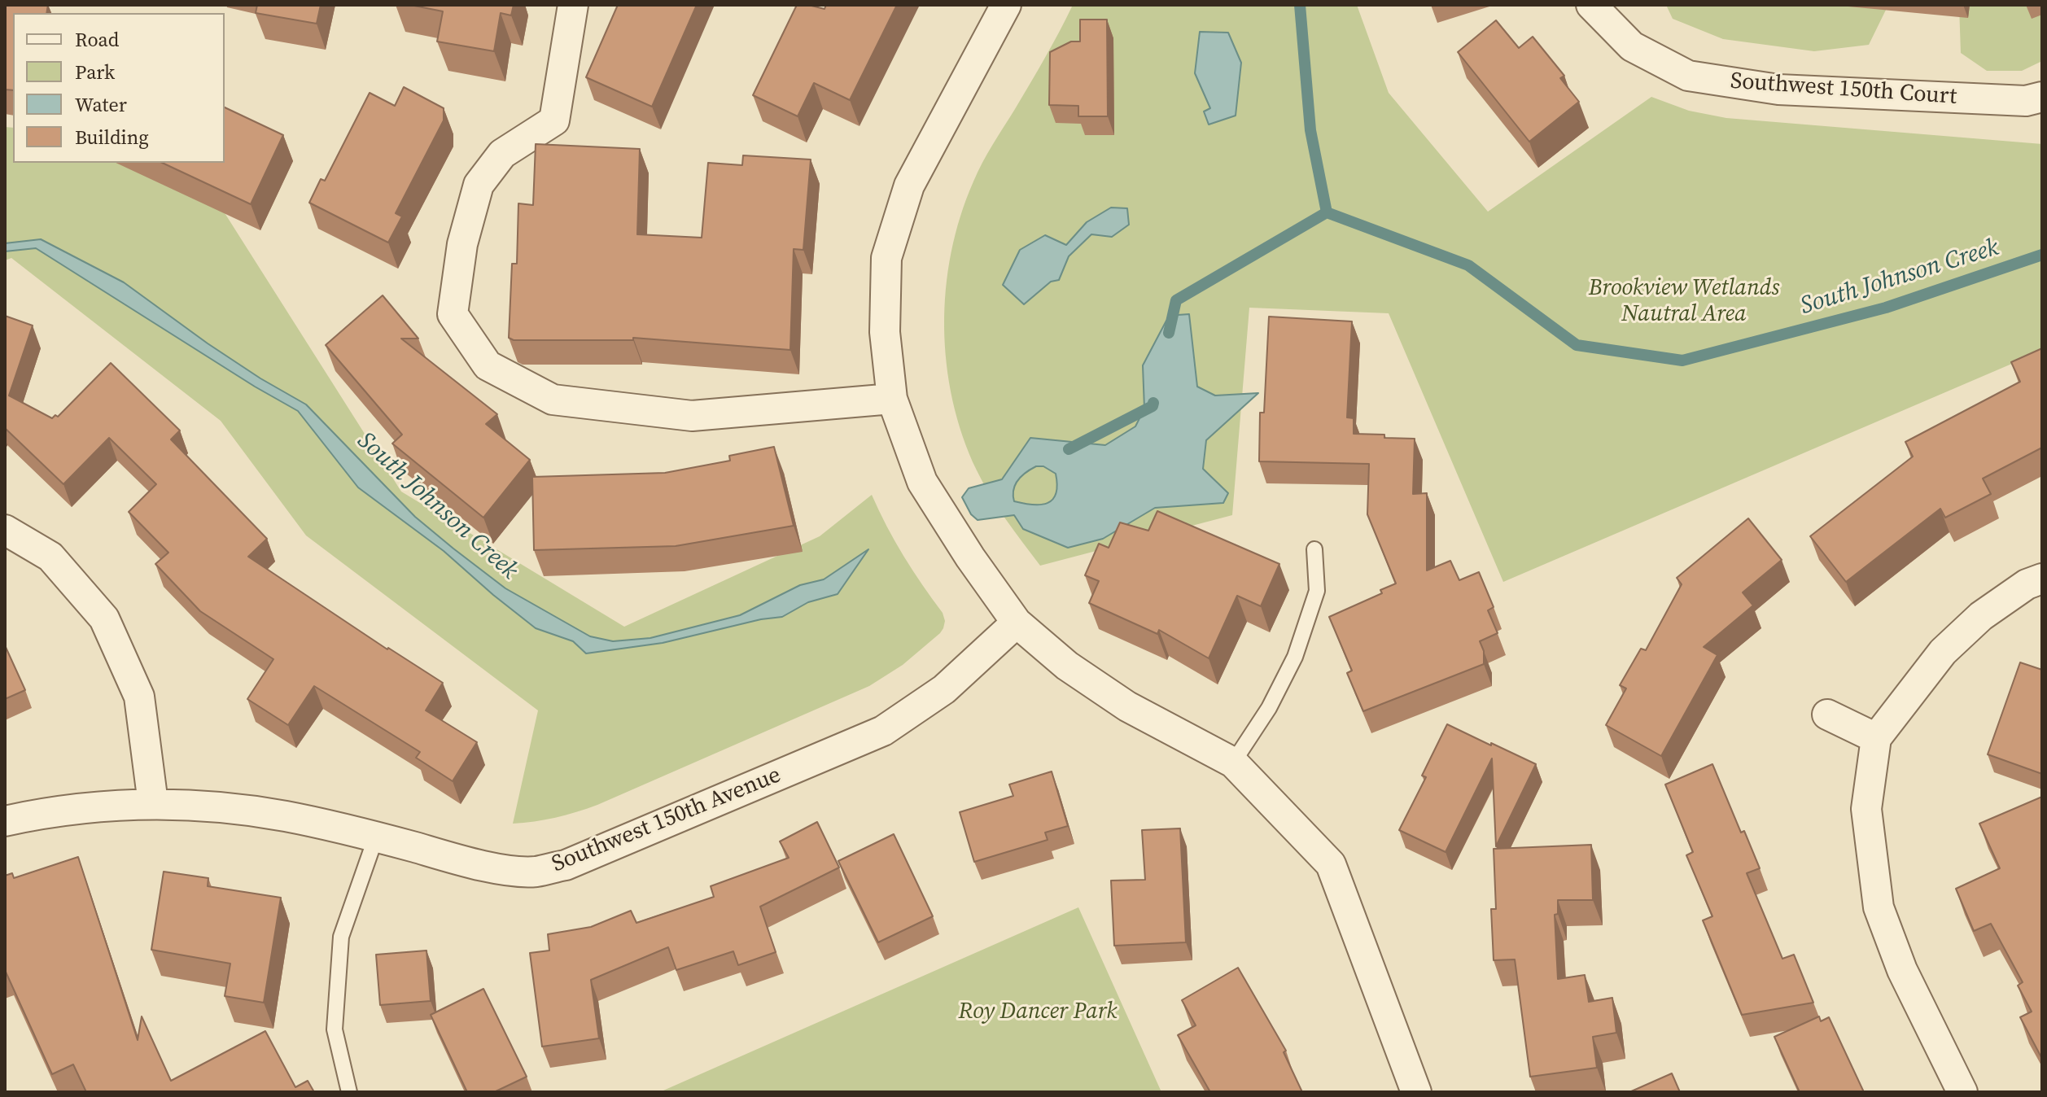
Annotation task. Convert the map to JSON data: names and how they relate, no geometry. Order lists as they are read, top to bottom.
{
  "streets": {
    "street": ["Southwest 150th Court", "Southwest 150th Avenue"]
  },
  "water": ["South Johnson Creek"],
  "parks": ["Brookview Wetlands Nautral Area", "Roy Dancer Park"],
  "legend": [
    "Road",
    "Park",
    "Water",
    "Building"
  ]
}
